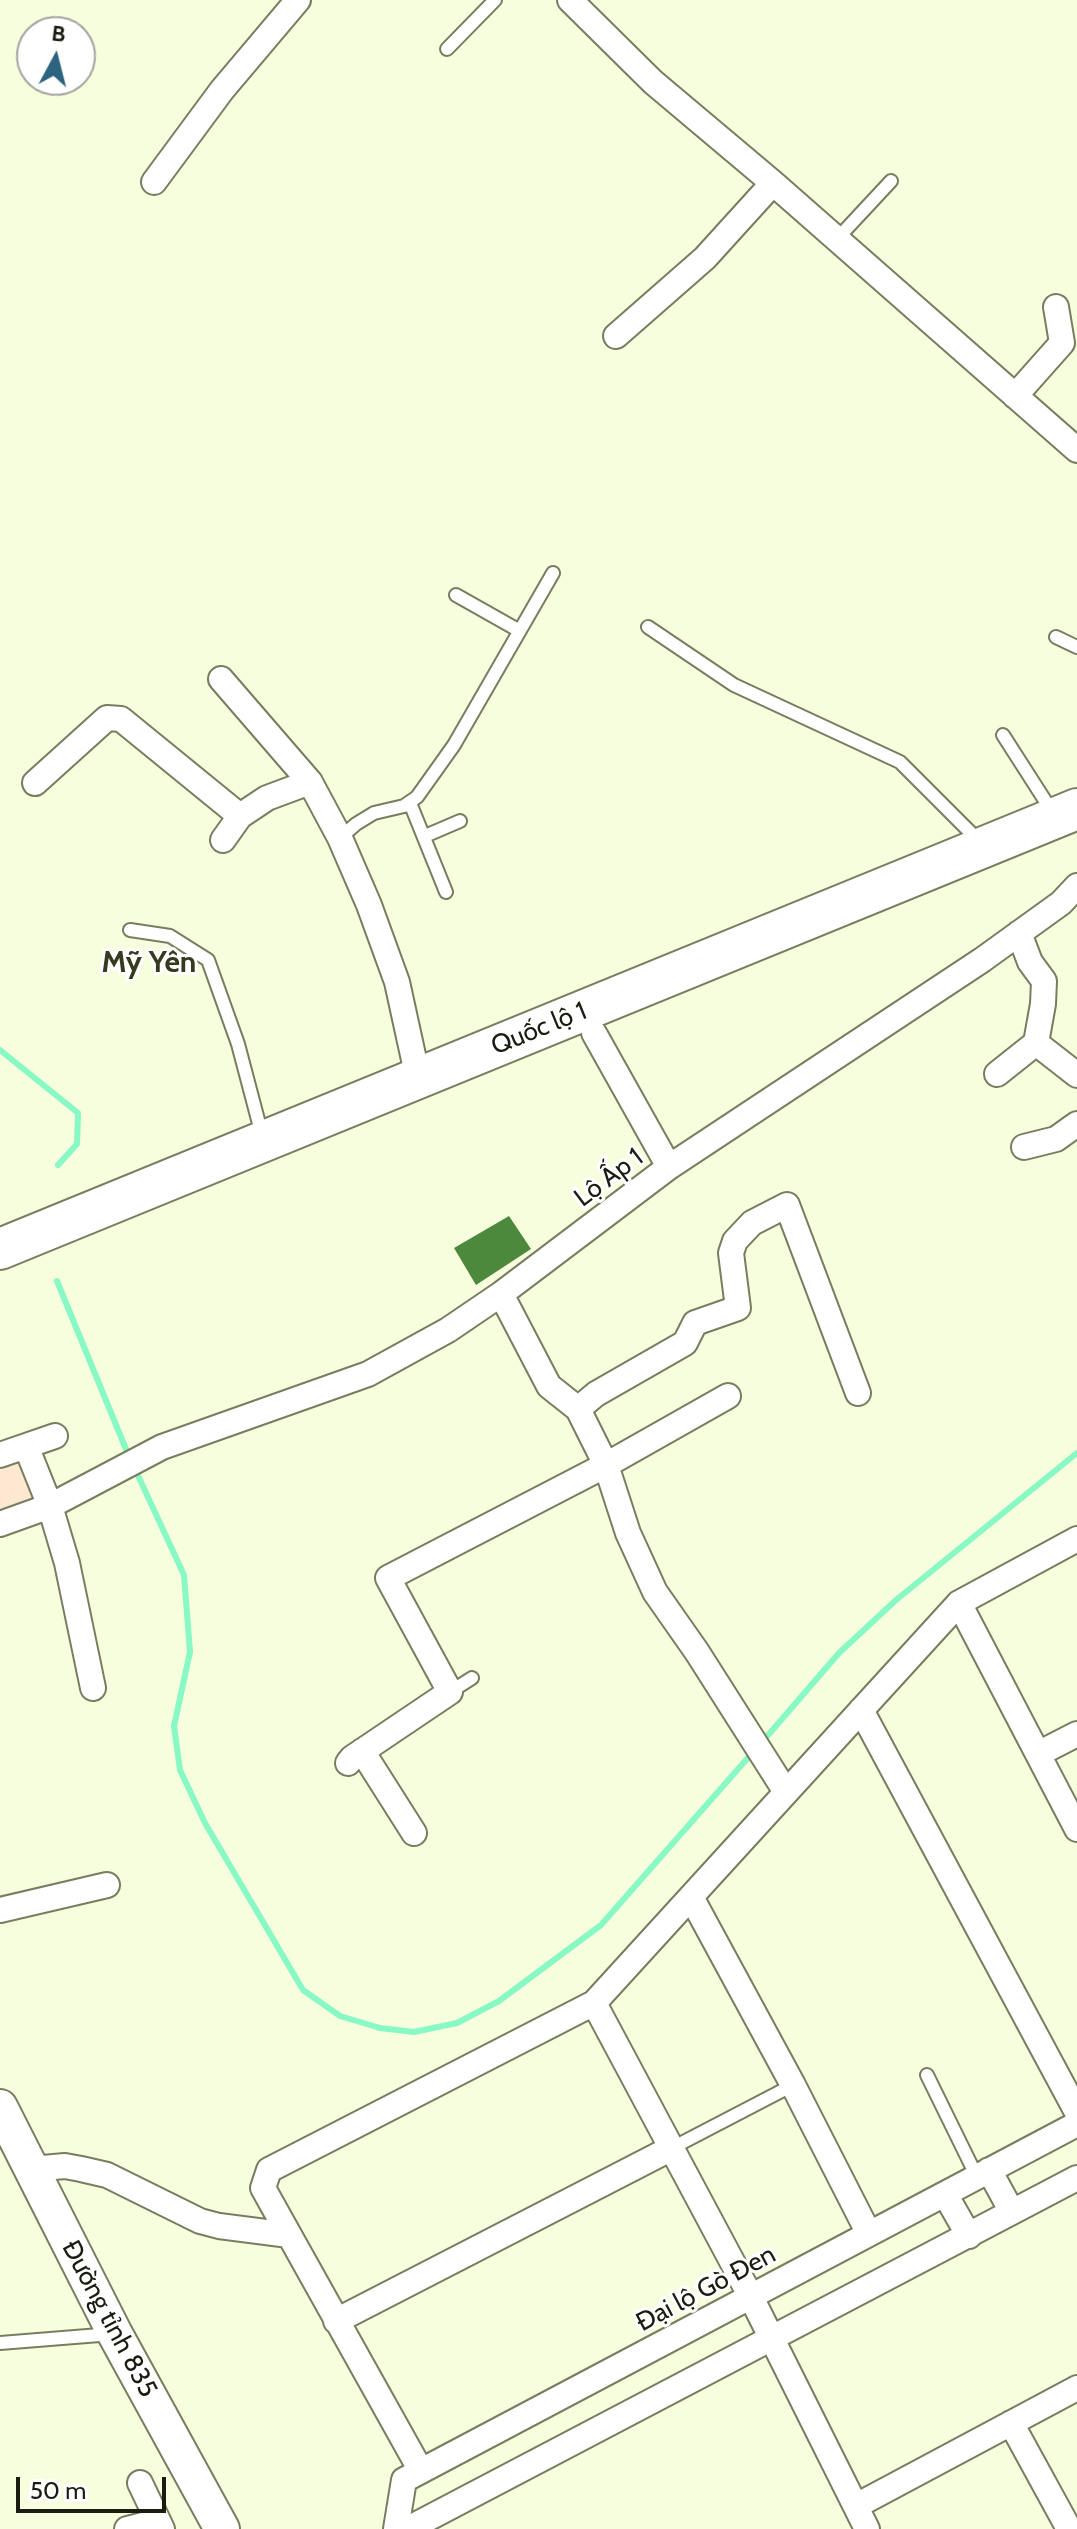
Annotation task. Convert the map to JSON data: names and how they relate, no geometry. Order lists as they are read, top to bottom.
{
  "streets": {
    "highway": ["Quốc lộ 1"],
    "main road": ["Đường tỉnh 835"],
    "street": ["Lộ Ấp 1", "Đại lộ Gò Đen"]
  },
  "districts": ["Mỹ Yên"],
  "scale_bar": "50 m",
  "north": "top"
}
